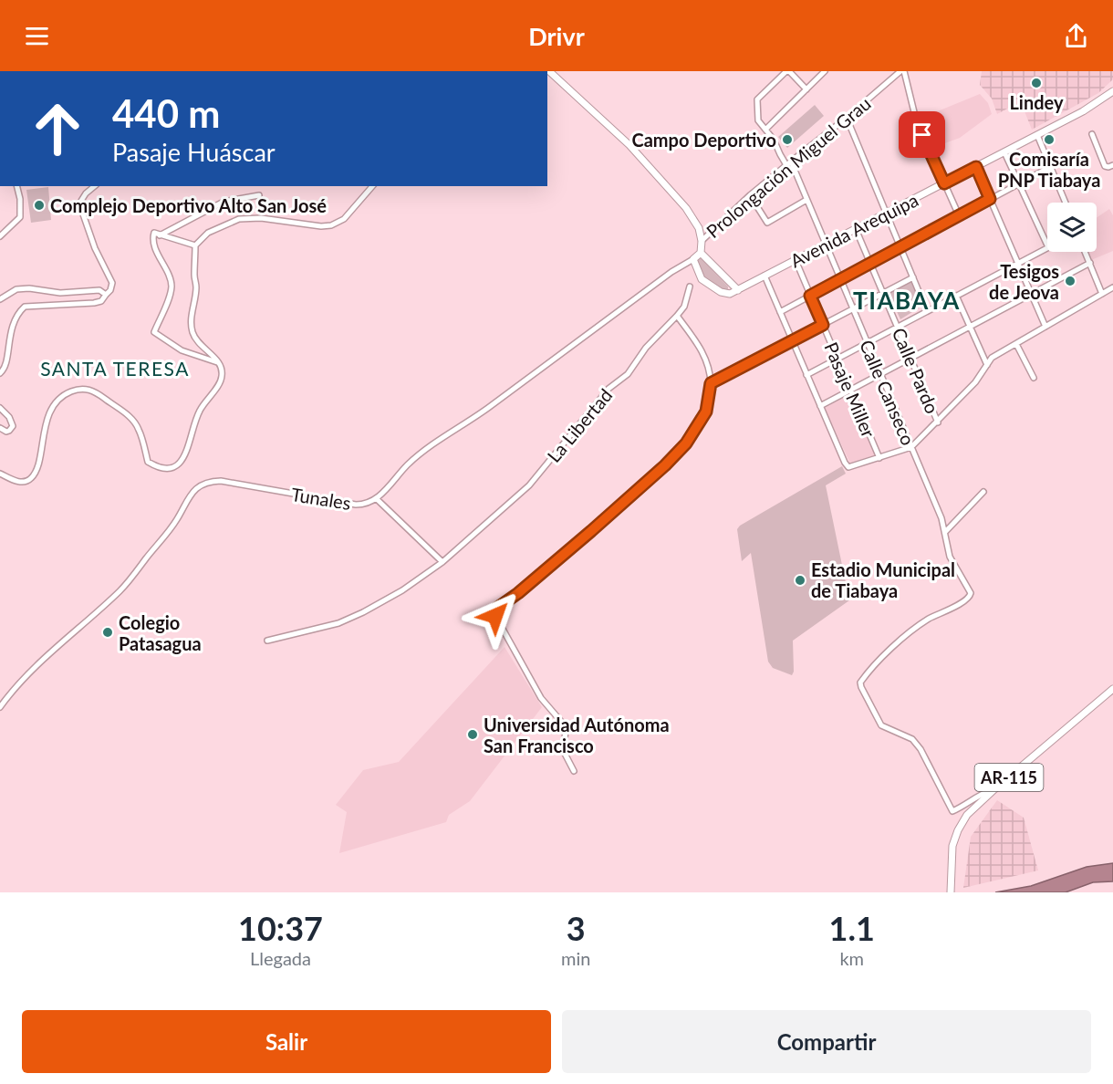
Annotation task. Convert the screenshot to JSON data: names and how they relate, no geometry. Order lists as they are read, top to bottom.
{
  "streets": {
    "main road": ["Avenida Arequipa", "AR-115"],
    "street": [
      "Prolongación Miguel Grau",
      "Calle Pardo",
      "Pasaje Miller",
      "Calle Canseco",
      "La Libertad",
      "Tunales"
    ]
  },
  "crossings": [
    ["Prolongación Miguel Grau", "Calle Canseco"],
    ["Avenida Arequipa", "Calle Pardo"],
    ["Avenida Arequipa", "Pasaje Miller"],
    ["Avenida Arequipa", "Calle Canseco"],
    ["Calle Canseco", "AR-115"]
  ],
  "districts": ["TIABAYA", "SANTA TERESA"],
  "places": [
    "Lindey",
    "Campo Deportivo",
    "Comisaría PNP Tiabaya",
    "Complejo Deportivo Alto San José",
    "Tesigos de Jeova",
    "Estadio Municipal de Tiabaya",
    "Colegio Patasagua",
    "Universidad Autónoma San Francisco"
  ],
  "page": {
    "header": "Drivr",
    "turn": ["440 m", "Pasaje Huáscar"],
    "eta": [
      "10:37",
      "Llegada",
      "3",
      "min",
      "1.1",
      "km"
    ],
    "buttons": ["Salir", "Compartir"]
  }
}
